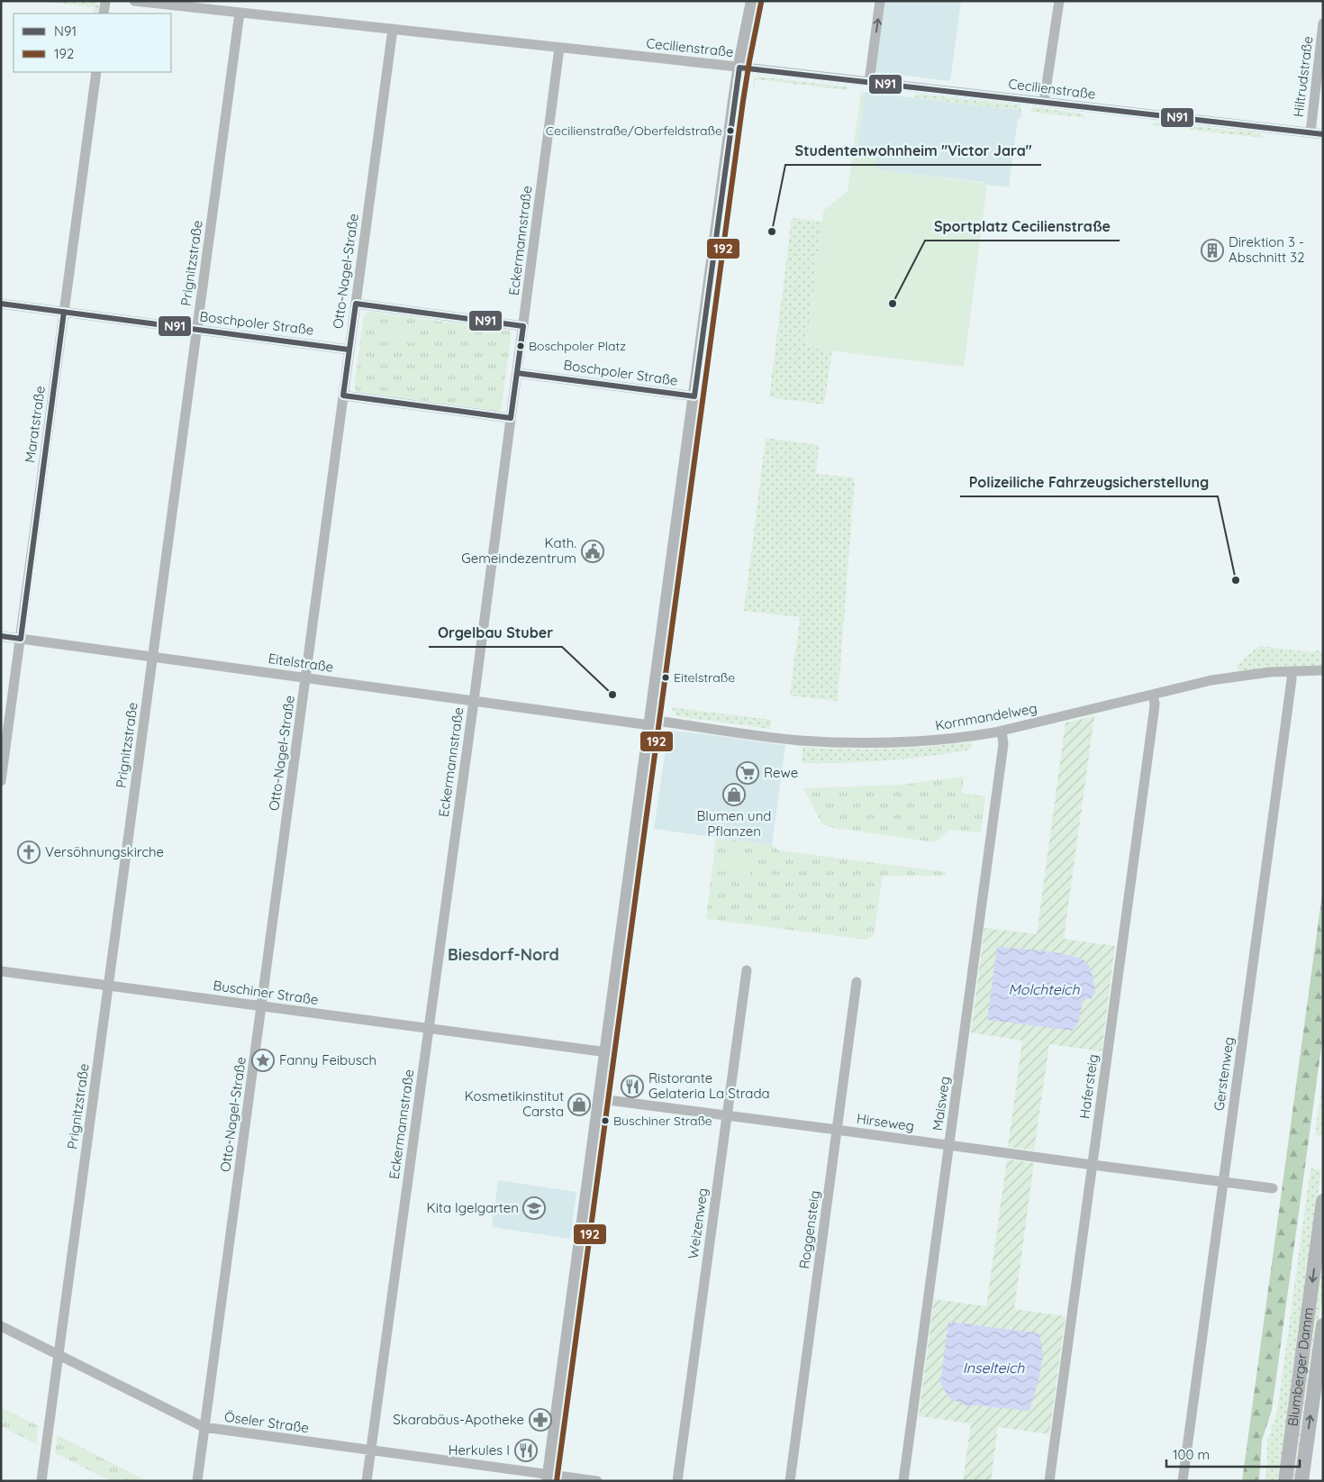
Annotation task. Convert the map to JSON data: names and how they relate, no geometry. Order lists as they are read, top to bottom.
{
  "streets": {
    "street": [
      "Cecilienstraße",
      "Hiltrudstraße",
      "Eckermannstraße",
      "Prignitzstraße",
      "Otto-Nagel-Straße",
      "Boschpoler Straße",
      "Maratstraße",
      "Eitelstraße",
      "Kornmandelweg",
      "Buschiner Straße",
      "Gerstenweg",
      "Hafersteig",
      "Maisweg",
      "Hirseweg",
      "Weizenweg",
      "Roggensteig",
      "Blumberger Damm",
      "Öseler Straße"
    ]
  },
  "crossings": [
    ["Cecilienstraße", "Hiltrudstraße"],
    ["Cecilienstraße", "Eckermannstraße"],
    ["Cecilienstraße", "Prignitzstraße"],
    ["Cecilienstraße", "Otto-Nagel-Straße"],
    ["Eckermannstraße", "Boschpoler Straße"],
    ["Eckermannstraße", "Eitelstraße"],
    ["Eckermannstraße", "Buschiner Straße"],
    ["Eckermannstraße", "Öseler Straße"],
    ["Prignitzstraße", "Boschpoler Straße"],
    ["Prignitzstraße", "Eitelstraße"],
    ["Prignitzstraße", "Buschiner Straße"],
    ["Prignitzstraße", "Öseler Straße"],
    ["Otto-Nagel-Straße", "Boschpoler Straße"],
    ["Otto-Nagel-Straße", "Eitelstraße"],
    ["Otto-Nagel-Straße", "Buschiner Straße"],
    ["Otto-Nagel-Straße", "Öseler Straße"],
    ["Boschpoler Straße", "Maratstraße"],
    ["Maratstraße", "Eitelstraße"],
    ["Eitelstraße", "Kornmandelweg"],
    ["Kornmandelweg", "Gerstenweg"],
    ["Kornmandelweg", "Hafersteig"],
    ["Kornmandelweg", "Maisweg"],
    ["Gerstenweg", "Hirseweg"],
    ["Hafersteig", "Hirseweg"],
    ["Maisweg", "Hirseweg"],
    ["Hirseweg", "Weizenweg"],
    ["Hirseweg", "Roggensteig"]
  ],
  "districts": ["Biesdorf-Nord"],
  "water": ["Molchteich", "Inselteich"],
  "places": {
    "other": [
      "Cecilienstraße/Oberfeldstraße",
      "Studentenwohnheim \"Victor Jara\"",
      "Sportplatz Cecilienstraße",
      "Boschpoler Platz",
      "Polizeiliche Fahrzeugsicherstellung",
      "Eitelstraße",
      "Orgelbau Stuber",
      "Buschiner Straße"
    ],
    "building": ["Direktion 3 - Abschnitt 32"],
    "public building": ["Kath. Gemeindezentrum"],
    "supermarket": ["Rewe"],
    "shop": ["Blumen und Pflanzen", "Kosmetikinstitut Carsta"],
    "church": ["Versöhnungskirche"],
    "place": ["Fanny Feibusch"],
    "restaurant": ["Ristorante Gelateria La Strada", "Herkules I"],
    "school or university": ["Kita Igelgarten"],
    "pharmacy": ["Skarabäus-Apotheke"]
  },
  "lines": ["transit line 192", "transit line N91"],
  "legend": ["N91", "192"],
  "scale_bar": "100 m"
}
